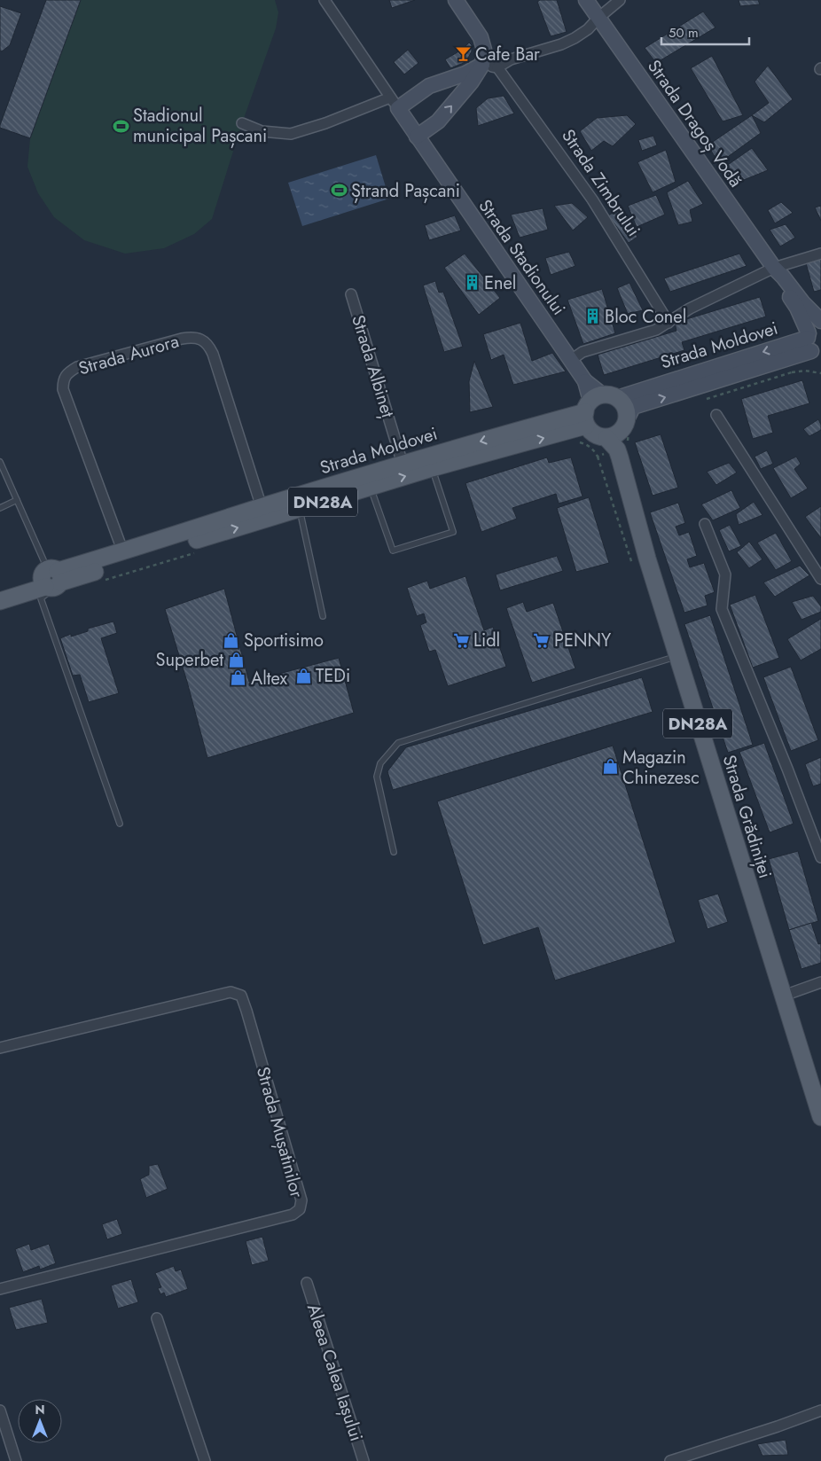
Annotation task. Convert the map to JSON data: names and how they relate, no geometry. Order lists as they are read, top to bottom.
{
  "streets": {
    "main road": [
      "Strada Dragoș Vodă",
      "Strada Stadionului",
      "Strada Moldovei",
      "DN28A",
      "Strada Grădiniței"
    ],
    "street": [
      "Strada Zimbrului",
      "Strada Aurora",
      "Strada Albineț",
      "Strada Mușatinilor",
      "Aleea Calea Iașului"
    ]
  },
  "crossings": [
    ["Strada Dragoș Vodă", "Strada Moldovei"],
    ["Strada Dragoș Vodă", "DN28A"],
    ["Strada Stadionului", "Strada Moldovei"],
    ["Strada Moldovei", "Strada Aurora"],
    ["Strada Moldovei", "Strada Albineț"],
    ["Strada Moldovei", "DN28A"],
    ["DN28A", "Strada Grădiniței"]
  ],
  "places": {
    "bar": ["Cafe Bar"],
    "sports": ["Stadionul municipal Pașcani", "Ștrand Pașcani"],
    "building": ["Enel", "Bloc Conel"],
    "shop": [
      "Sportisimo",
      "Superbet",
      "TEDi",
      "Altex",
      "Magazin Chinezesc"
    ],
    "supermarket": ["Lidl", "PENNY"]
  },
  "scale_bar": "50 m",
  "north": "top"
}
